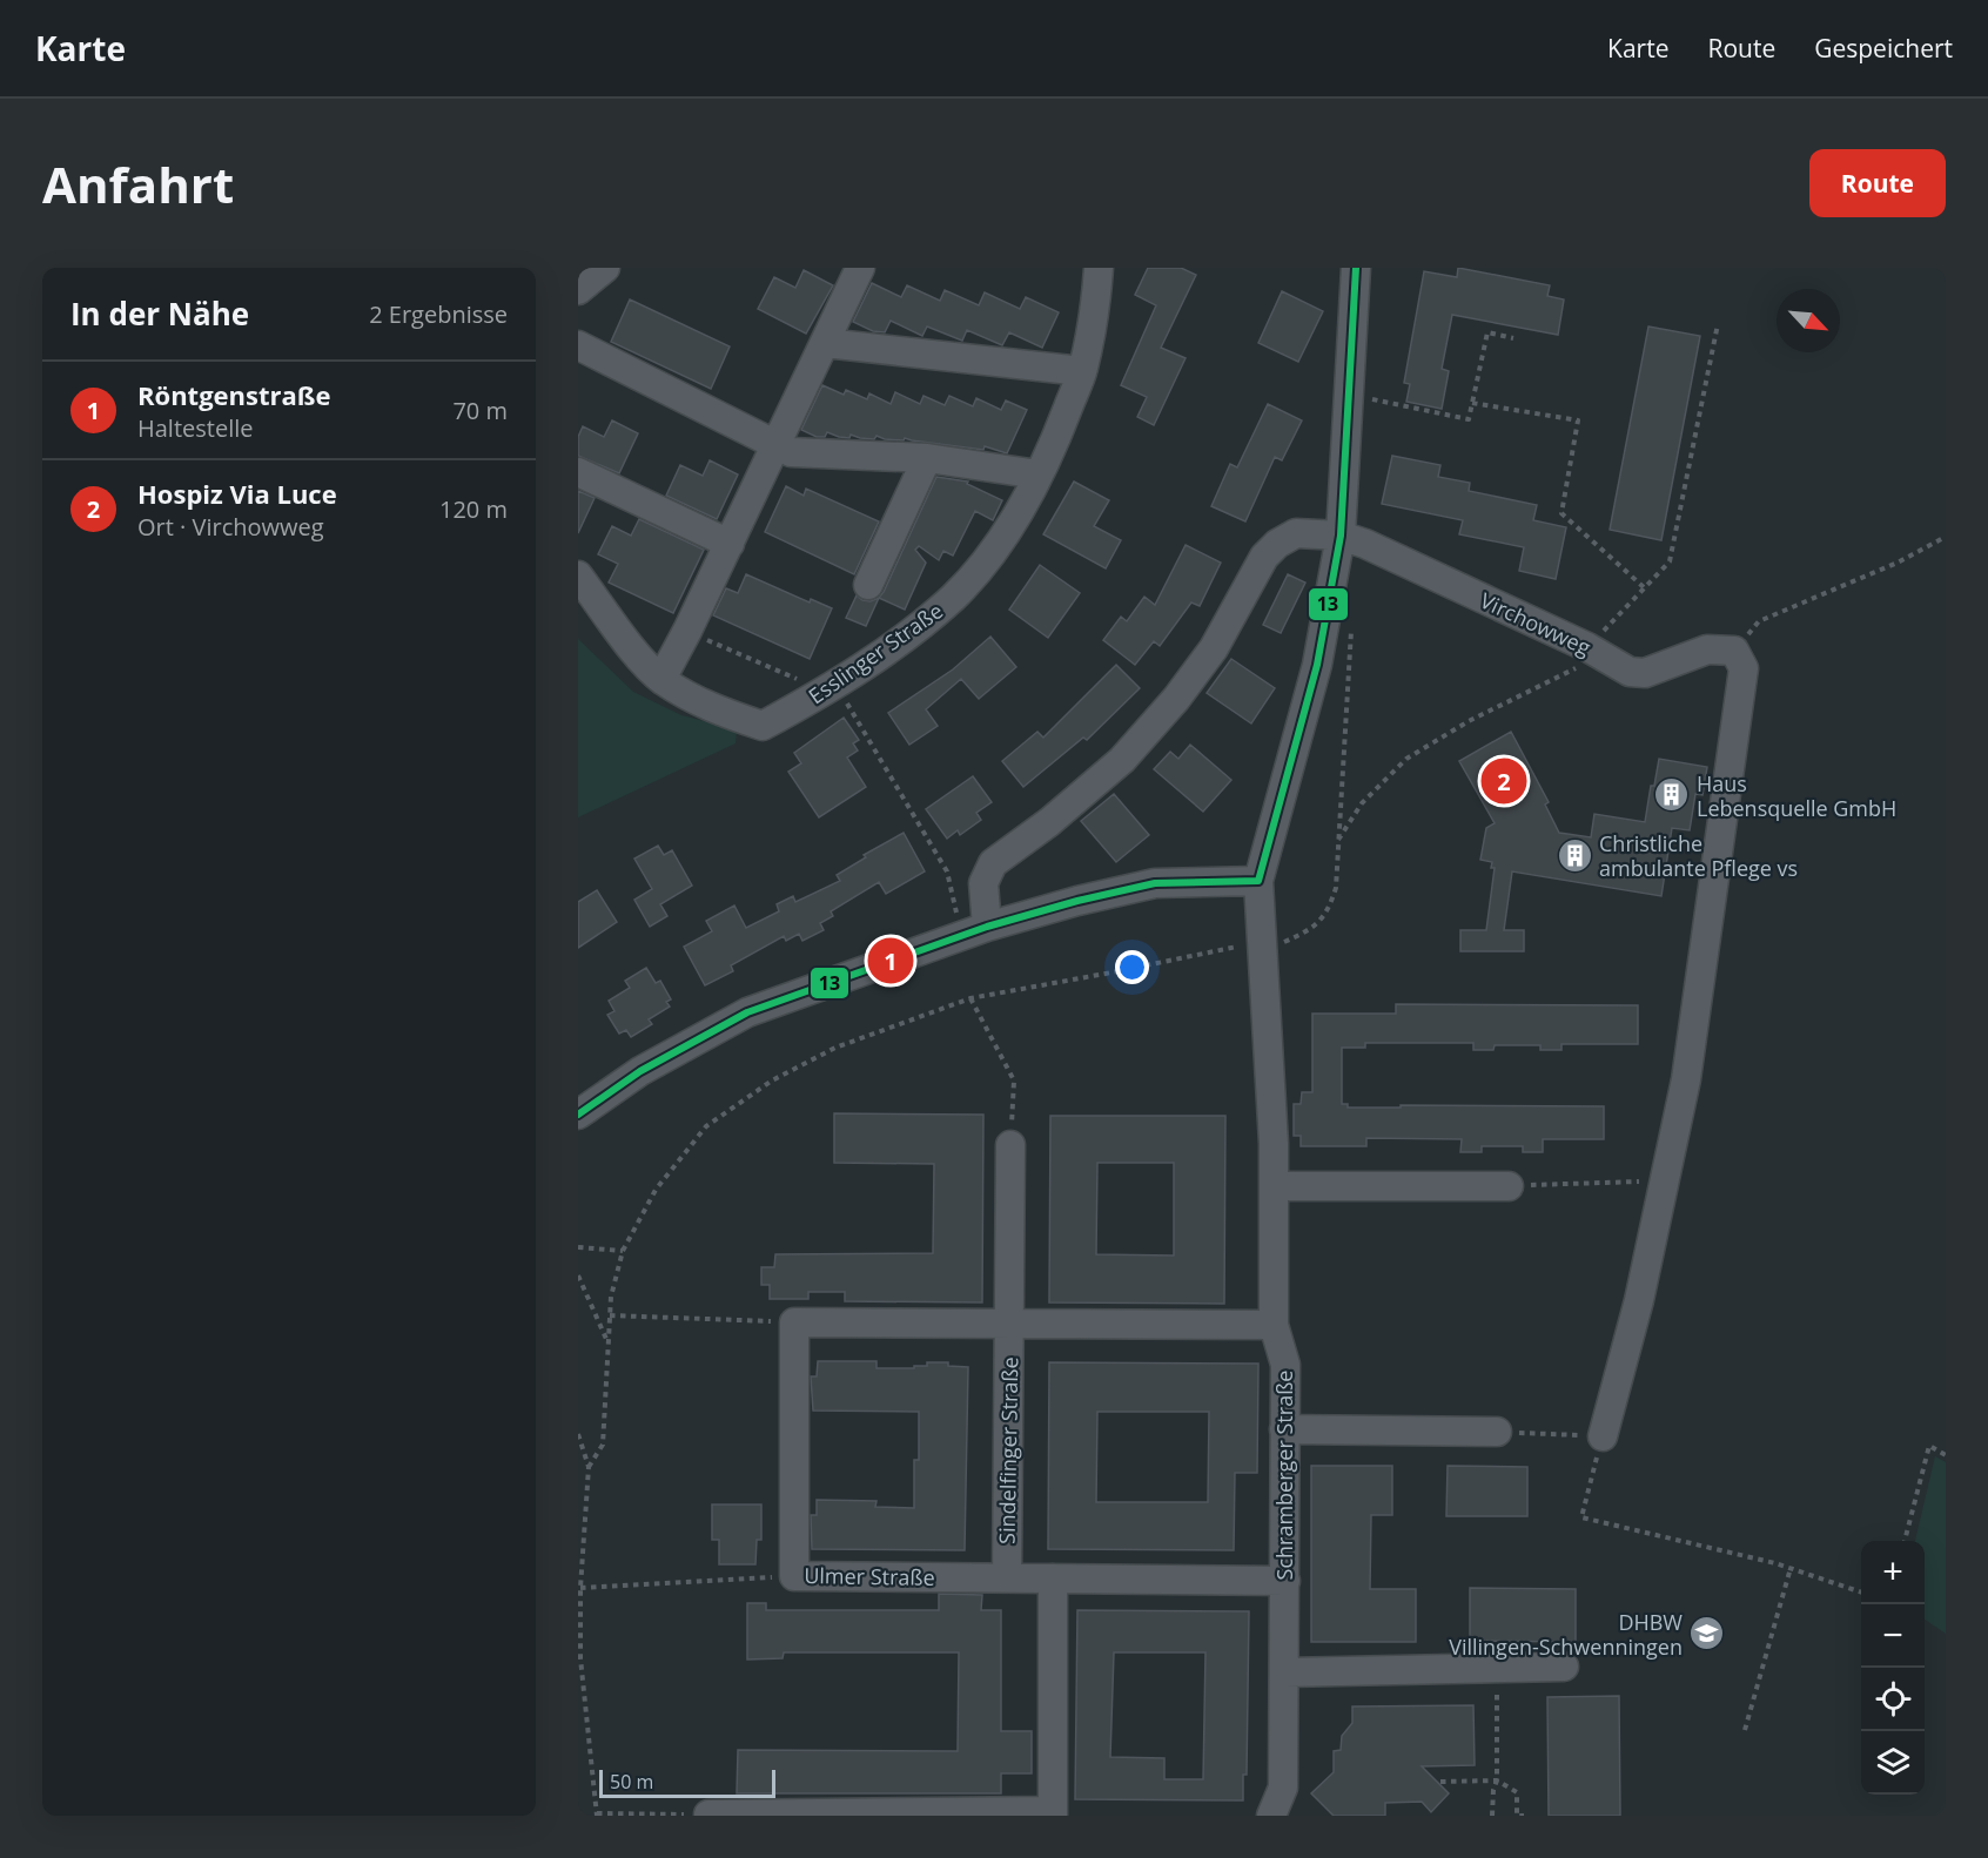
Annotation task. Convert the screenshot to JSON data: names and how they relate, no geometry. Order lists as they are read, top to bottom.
{
  "streets": {
    "street": [
      "Virchowweg",
      "Esslinger Straße",
      "Sindelfinger Straße",
      "Schramberger Straße",
      "Ulmer Straße"
    ]
  },
  "crossings": [
    ["Virchowweg", "Schramberger Straße"],
    ["Sindelfinger Straße", "Ulmer Straße"],
    ["Schramberger Straße", "Ulmer Straße"]
  ],
  "places": {
    "building": ["Haus Lebensquelle GmbH", "Christliche ambulante Pflege vs"],
    "school or university": ["DHBW Villingen-Schwenningen"]
  },
  "lines": ["transit line 13"],
  "scale_bar": "50 m",
  "north": "bottom right",
  "page": {
    "header": "Karte",
    "nav": ["Karte", "Route", "Gespeichert"],
    "buttons": "Route",
    "title": "Anfahrt",
    "heading": ["In der Nähe", "2 Ergebnisse"],
    "list": [
      {
        "mark": "1",
        "name": "Röntgenstraße",
        "note": "Haltestelle",
        "value": "70 m"
      },
      {
        "mark": "2",
        "name": "Hospiz Via Luce",
        "note": "Ort · Virchowweg",
        "value": "120 m"
      }
    ],
    "pins": ["2", "1"],
    "map_buttons": ["+", "−"],
    "scale": "50 m"
  }
}
